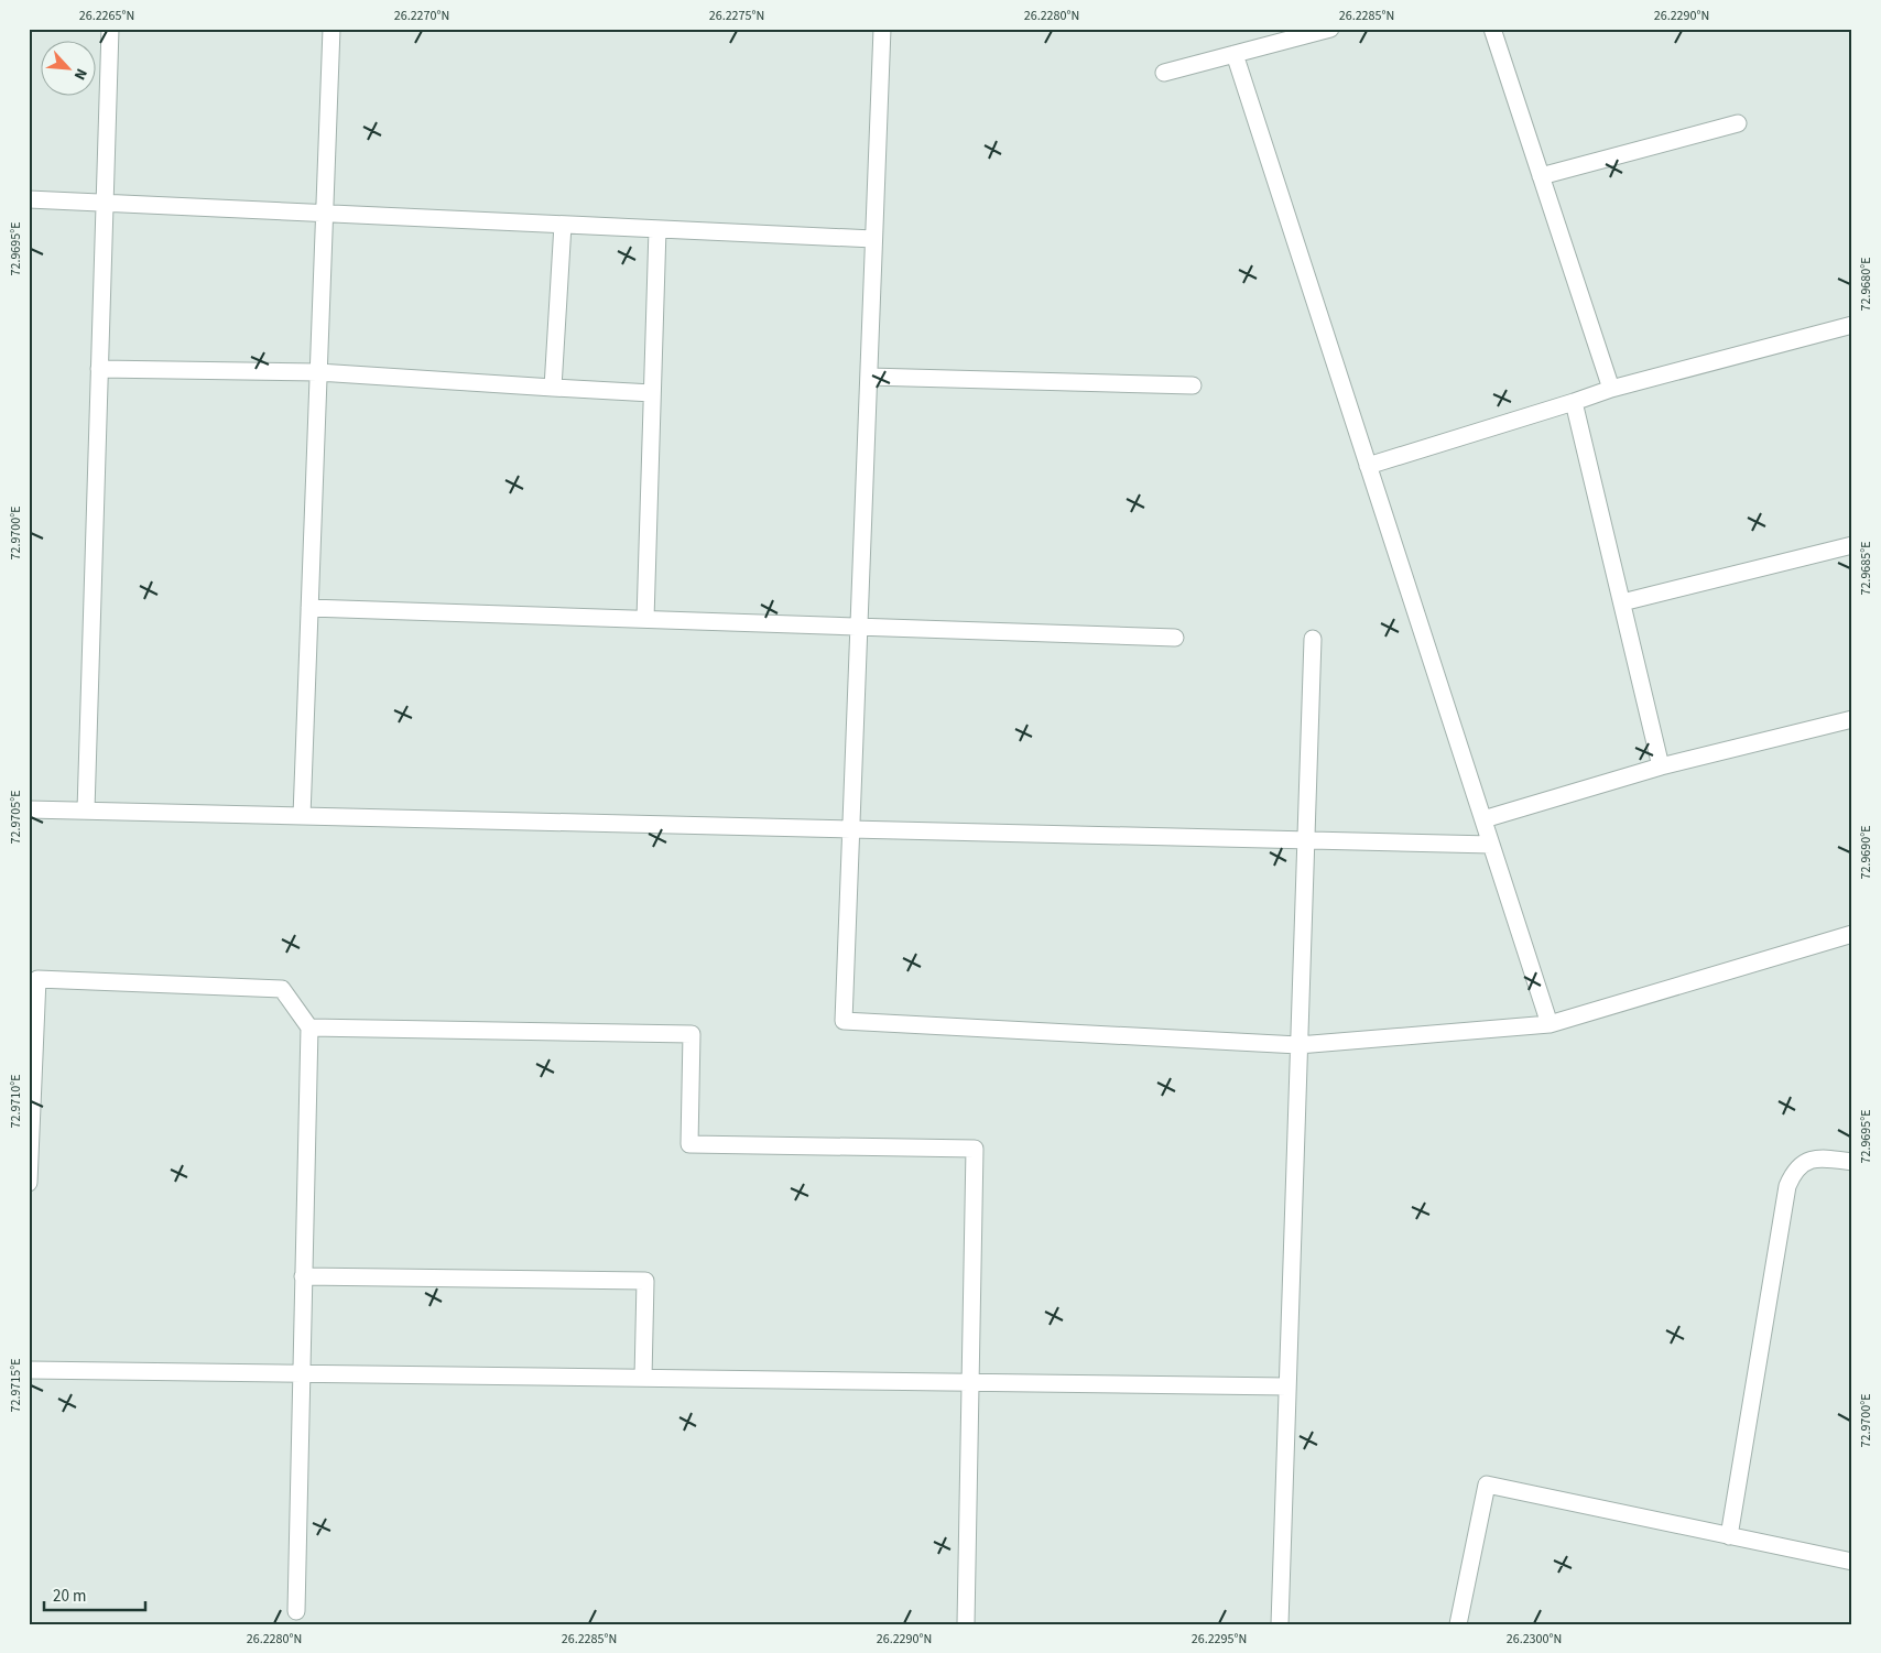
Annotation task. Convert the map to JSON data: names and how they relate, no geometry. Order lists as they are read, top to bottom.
{
  "scale_bar": "20 m",
  "north": "bottom right",
  "coordinates": [
    "26.2265°N",
    "26.2270°N",
    "26.2275°N",
    "26.2280°N",
    "26.2285°N",
    "26.2290°N",
    "72.9695°E",
    "72.9680°E",
    "72.9700°E",
    "72.9685°E",
    "72.9705°E",
    "72.9690°E",
    "72.9710°E",
    "72.9715°E",
    "26.2295°N",
    "26.2300°N"
  ]
}
